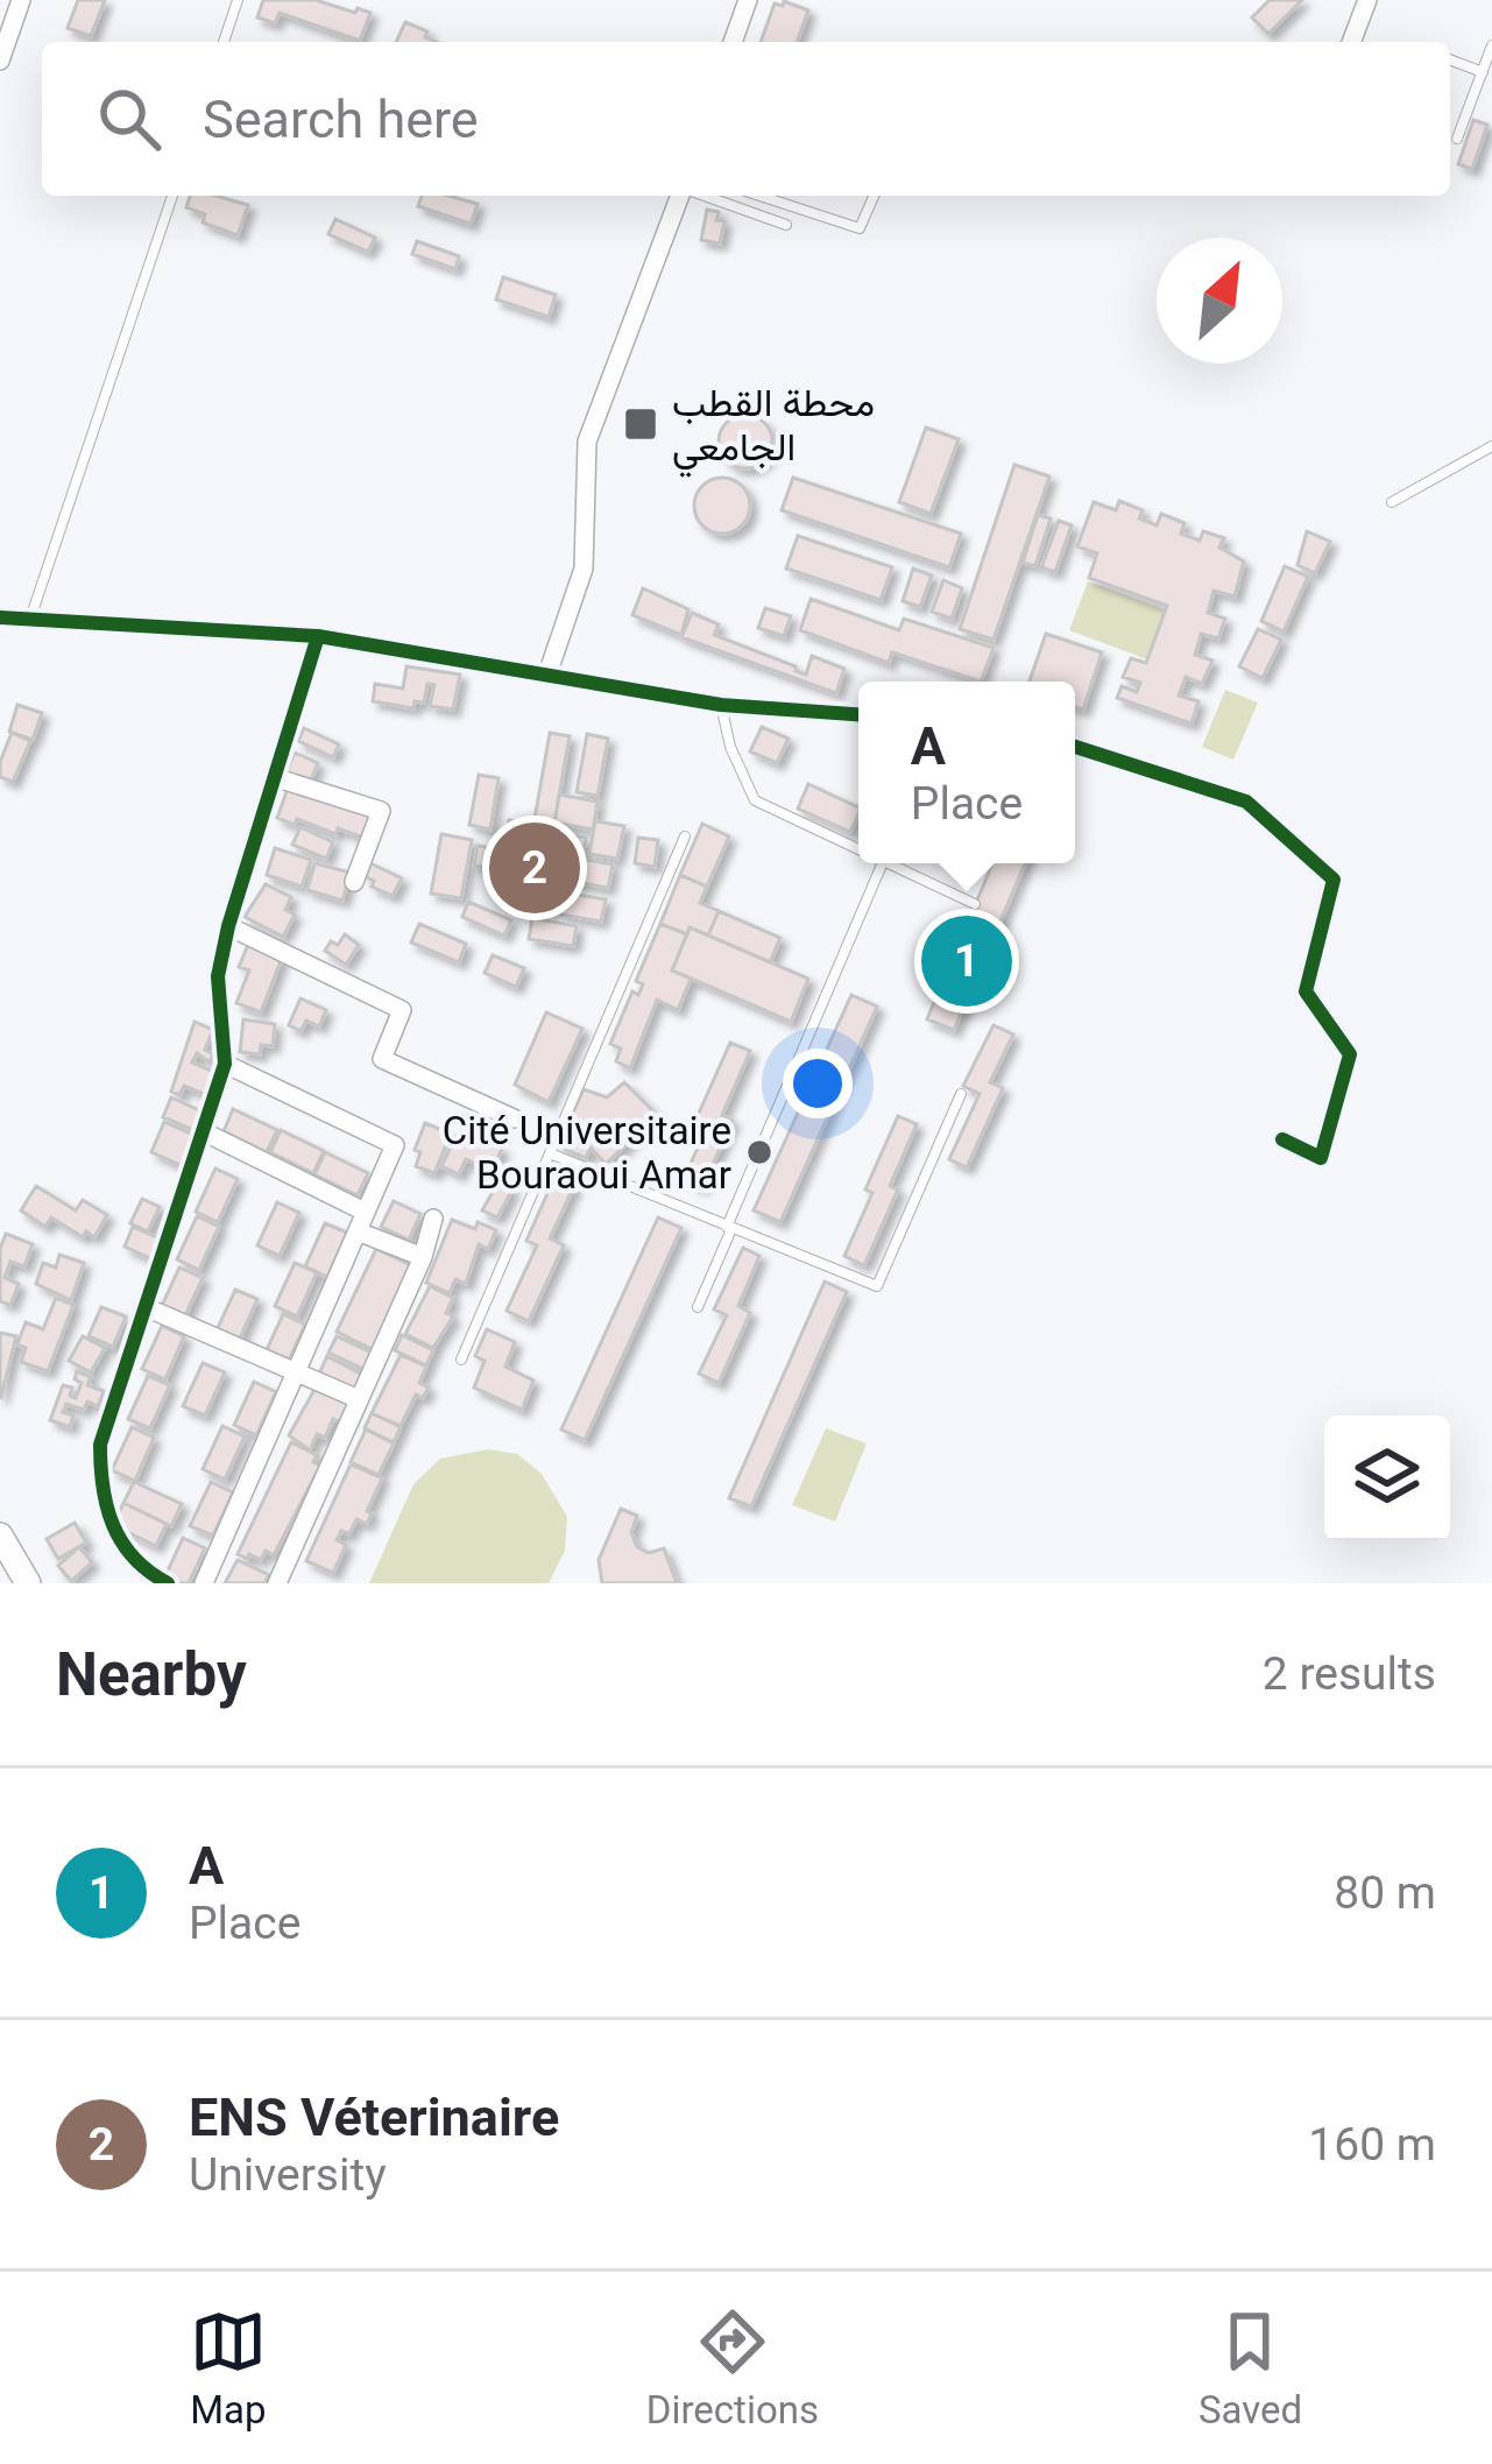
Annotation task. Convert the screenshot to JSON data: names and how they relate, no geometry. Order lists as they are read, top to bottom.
{
  "places": {
    "transit": ["محطة القطب الجامعي"],
    "other": ["Cité Universitaire Bouraoui Amar"]
  },
  "north": "top right",
  "page": {
    "search": "Search here",
    "popup": ["A", "Place"],
    "pins": ["2", "1"],
    "heading": ["Nearby", "2 results"],
    "list": [
      {
        "mark": "1",
        "name": "A",
        "note": "Place",
        "value": "80 m"
      },
      {
        "mark": "2",
        "name": "ENS Véterinaire",
        "note": "University",
        "value": "160 m"
      }
    ],
    "nav": ["Map", "Directions", "Saved"]
  }
}
